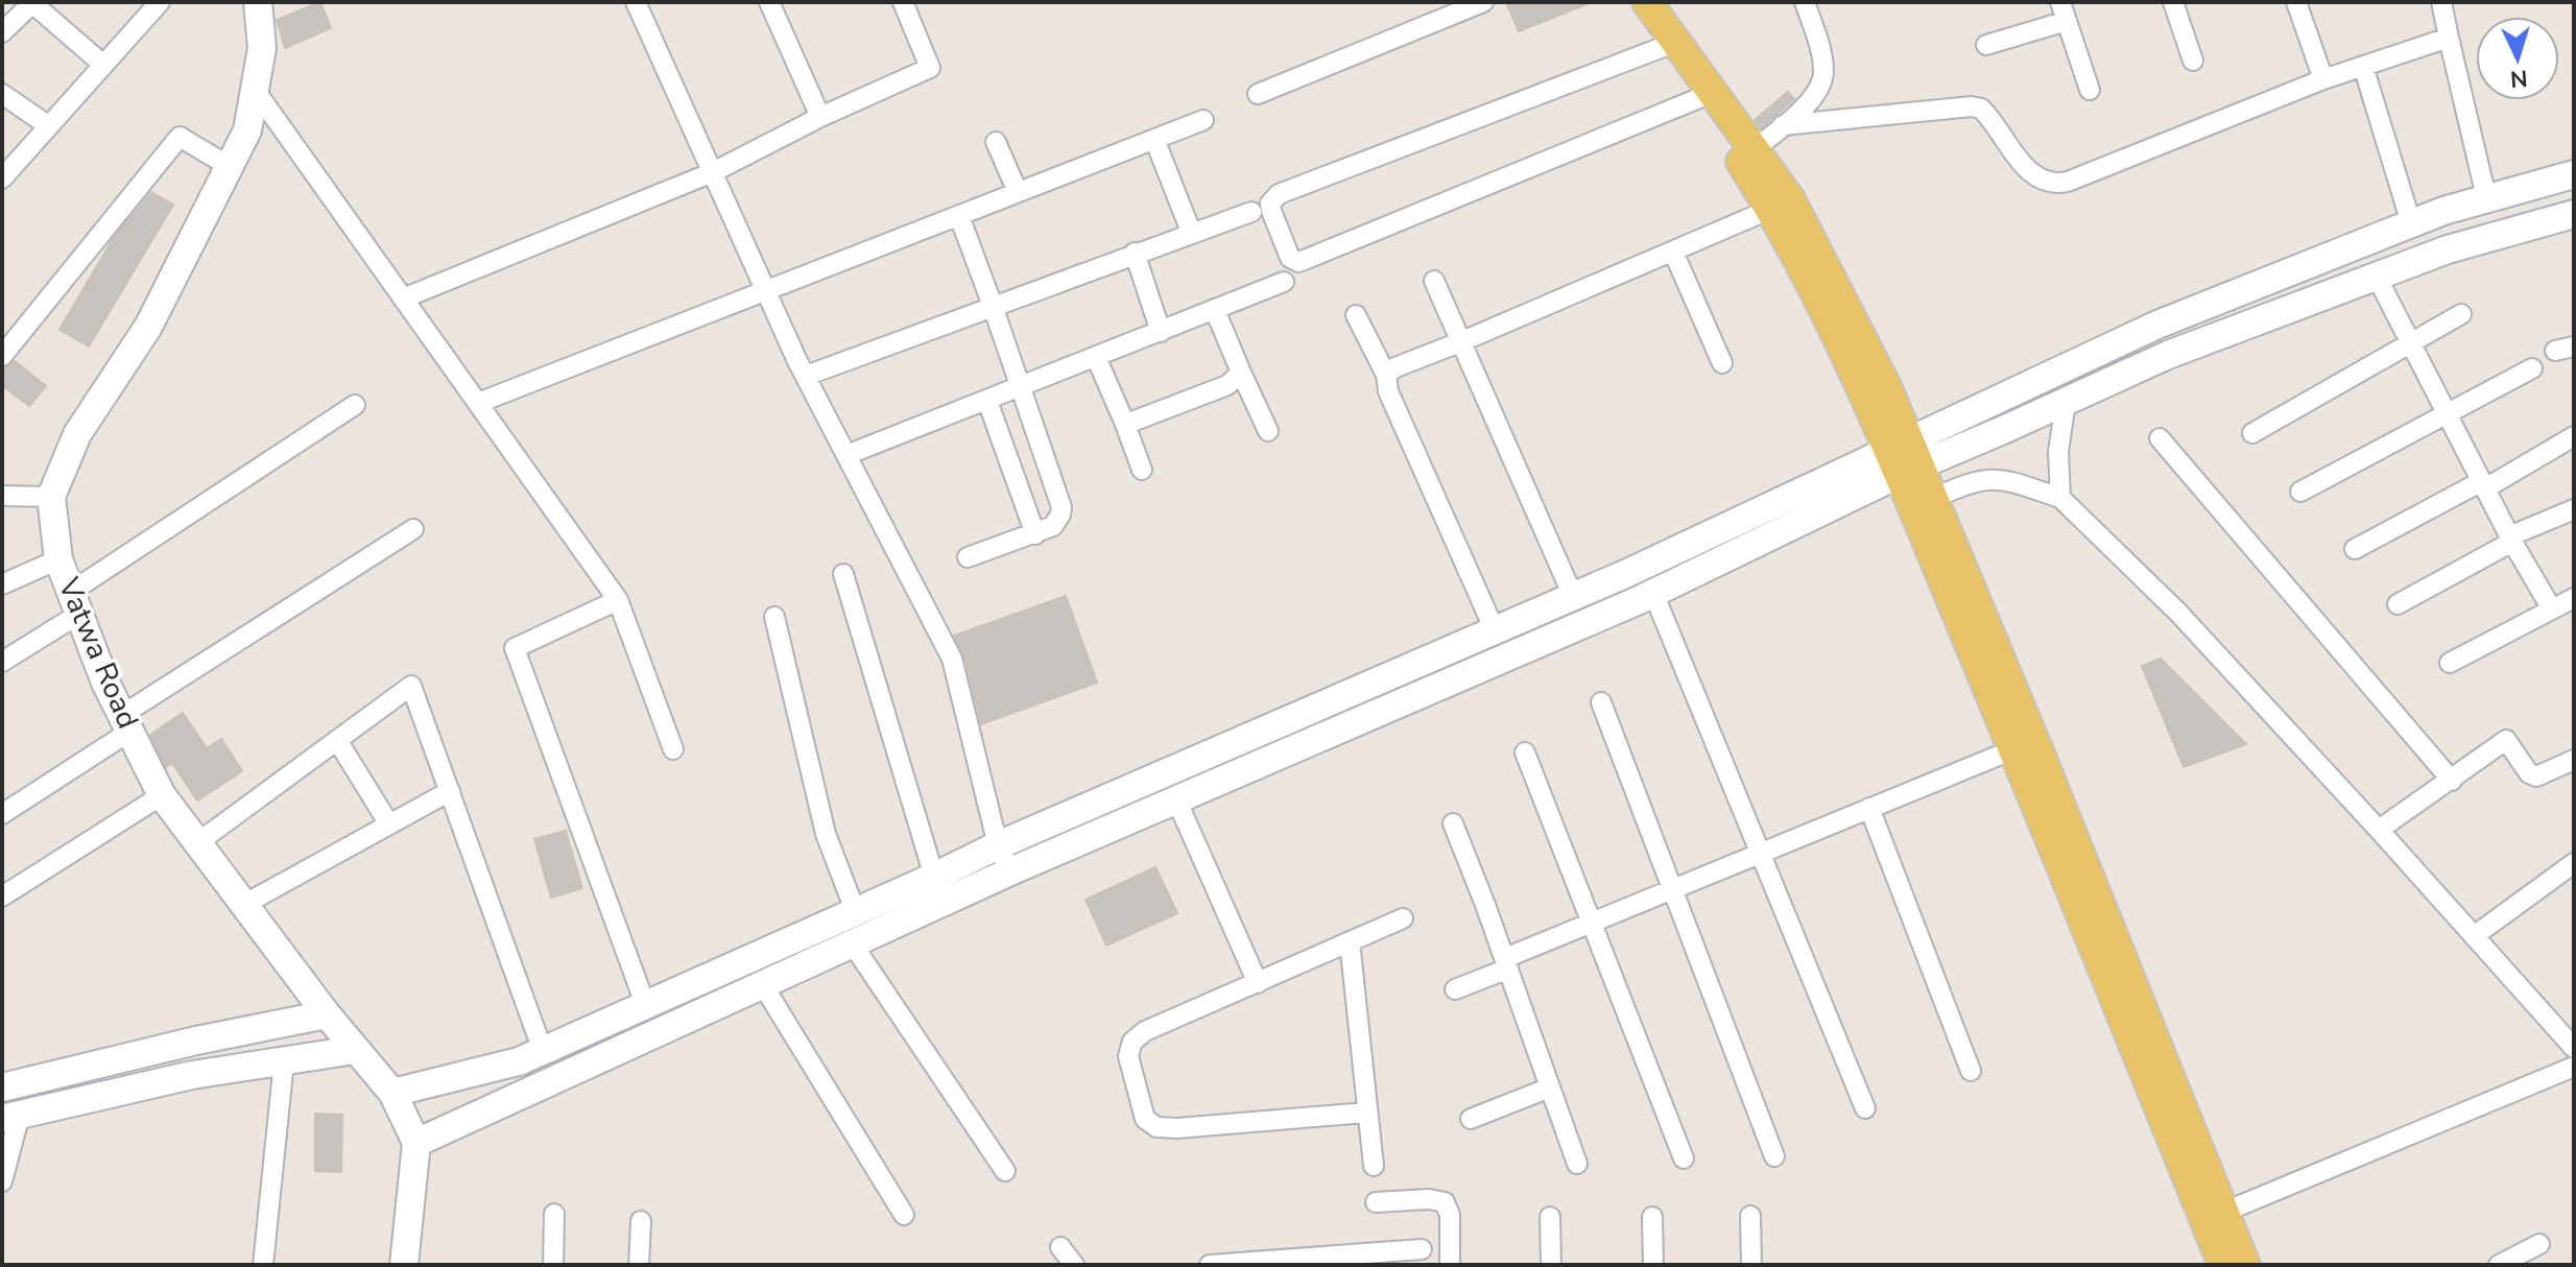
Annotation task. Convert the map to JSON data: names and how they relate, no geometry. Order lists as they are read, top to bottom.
{
  "streets": {
    "street": ["Vatwa Road"]
  },
  "north": "bottom"
}
